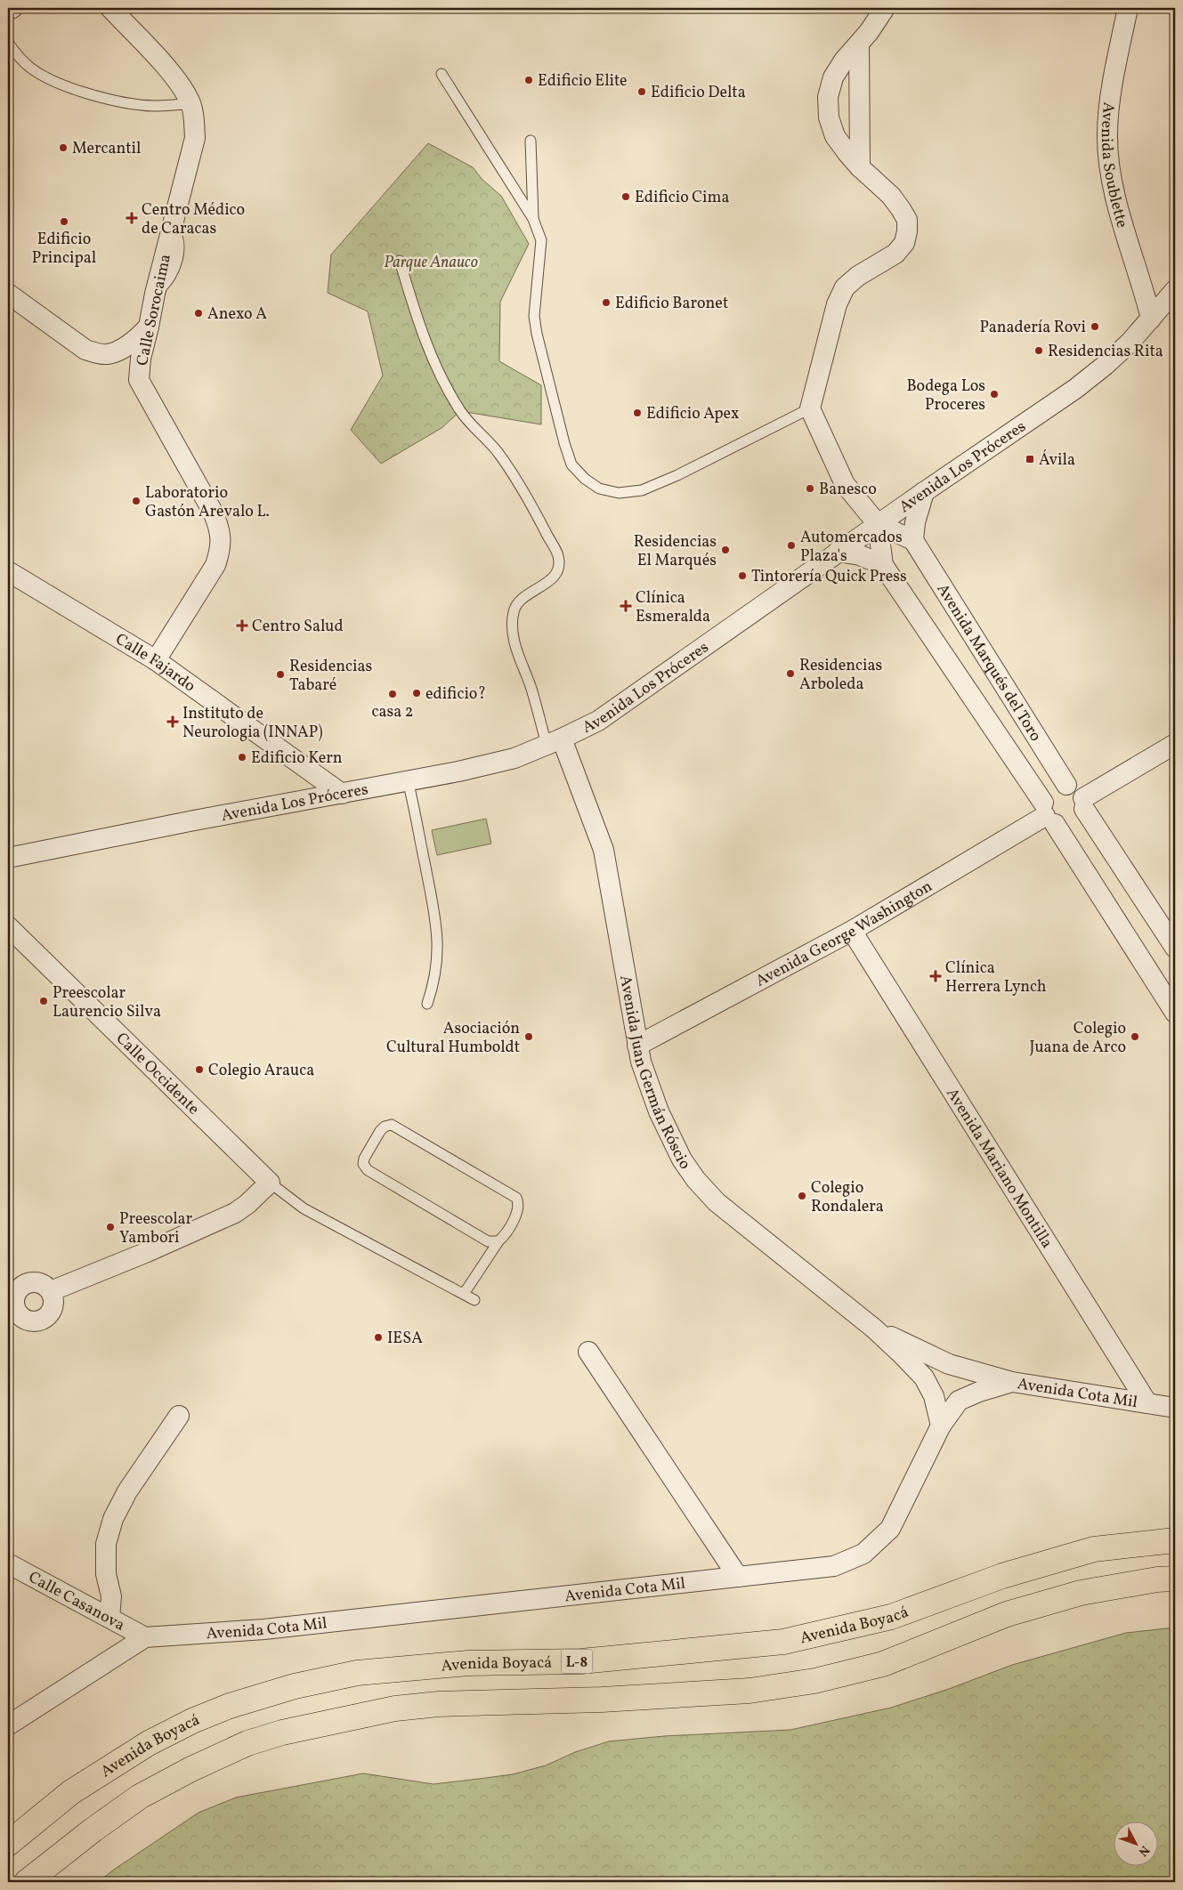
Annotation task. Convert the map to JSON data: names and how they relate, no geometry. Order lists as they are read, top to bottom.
{
  "streets": {
    "highway": ["Avenida Boyacá", "L-8"],
    "street": [
      "Avenida Soublette",
      "Calle Sorocaima",
      "Avenida Los Próceres",
      "Avenida Marqués del Toro",
      "Calle Fajardo",
      "Avenida George Washington",
      "Avenida Juan Germán Róscio",
      "Calle Occidente",
      "Avenida Mariano Montilla",
      "Avenida Cota Mil",
      "Calle Casanova"
    ]
  },
  "crossings": [
    ["Avenida Soublette", "Avenida Los Próceres"],
    ["Calle Sorocaima", "Calle Fajardo"],
    ["Avenida Los Próceres", "Avenida Marqués del Toro"],
    ["Avenida Los Próceres", "Calle Fajardo"],
    ["Avenida Los Próceres", "Avenida Juan Germán Róscio"],
    ["Avenida Marqués del Toro", "Avenida George Washington"],
    ["Avenida George Washington", "Avenida Juan Germán Róscio"],
    ["Avenida George Washington", "Avenida Mariano Montilla"],
    ["Avenida Juan Germán Róscio", "Avenida Cota Mil"],
    ["Avenida Mariano Montilla", "Avenida Cota Mil"],
    ["Avenida Cota Mil", "Calle Casanova"]
  ],
  "parks": ["Parque Anauco"],
  "places": {
    "other": [
      "Edificio Elite",
      "Edificio Delta",
      "Mercantil",
      "Edificio Cima",
      "Edificio Principal",
      "Edificio Baronet",
      "Anexo A",
      "Panadería Rovi",
      "Residencias Rita",
      "Bodega Los Proceres",
      "Edificio Apex",
      "Banesco",
      "Laboratorio Gastón Arevalo L.",
      "Automercados Plaza's",
      "Residencias El Marqués",
      "Tintorería Quick Press",
      "Residencias Arboleda",
      "Residencias Tabaré",
      "edificio?",
      "casa 2",
      "Edificio Kern",
      "Preescolar Laurencio Silva",
      "Asociación Cultural Humboldt",
      "Colegio Juana de Arco",
      "Colegio Arauca",
      "Colegio Rondalera",
      "Preescolar Yambori",
      "IESA"
    ],
    "health": [
      "Centro Médico de Caracas",
      "Clínica Esmeralda",
      "Centro Salud",
      "Instituto de Neurologia (INNAP)",
      "Clínica Herrera Lynch"
    ],
    "transit": ["Ávila"]
  },
  "north": "bottom right"
}
